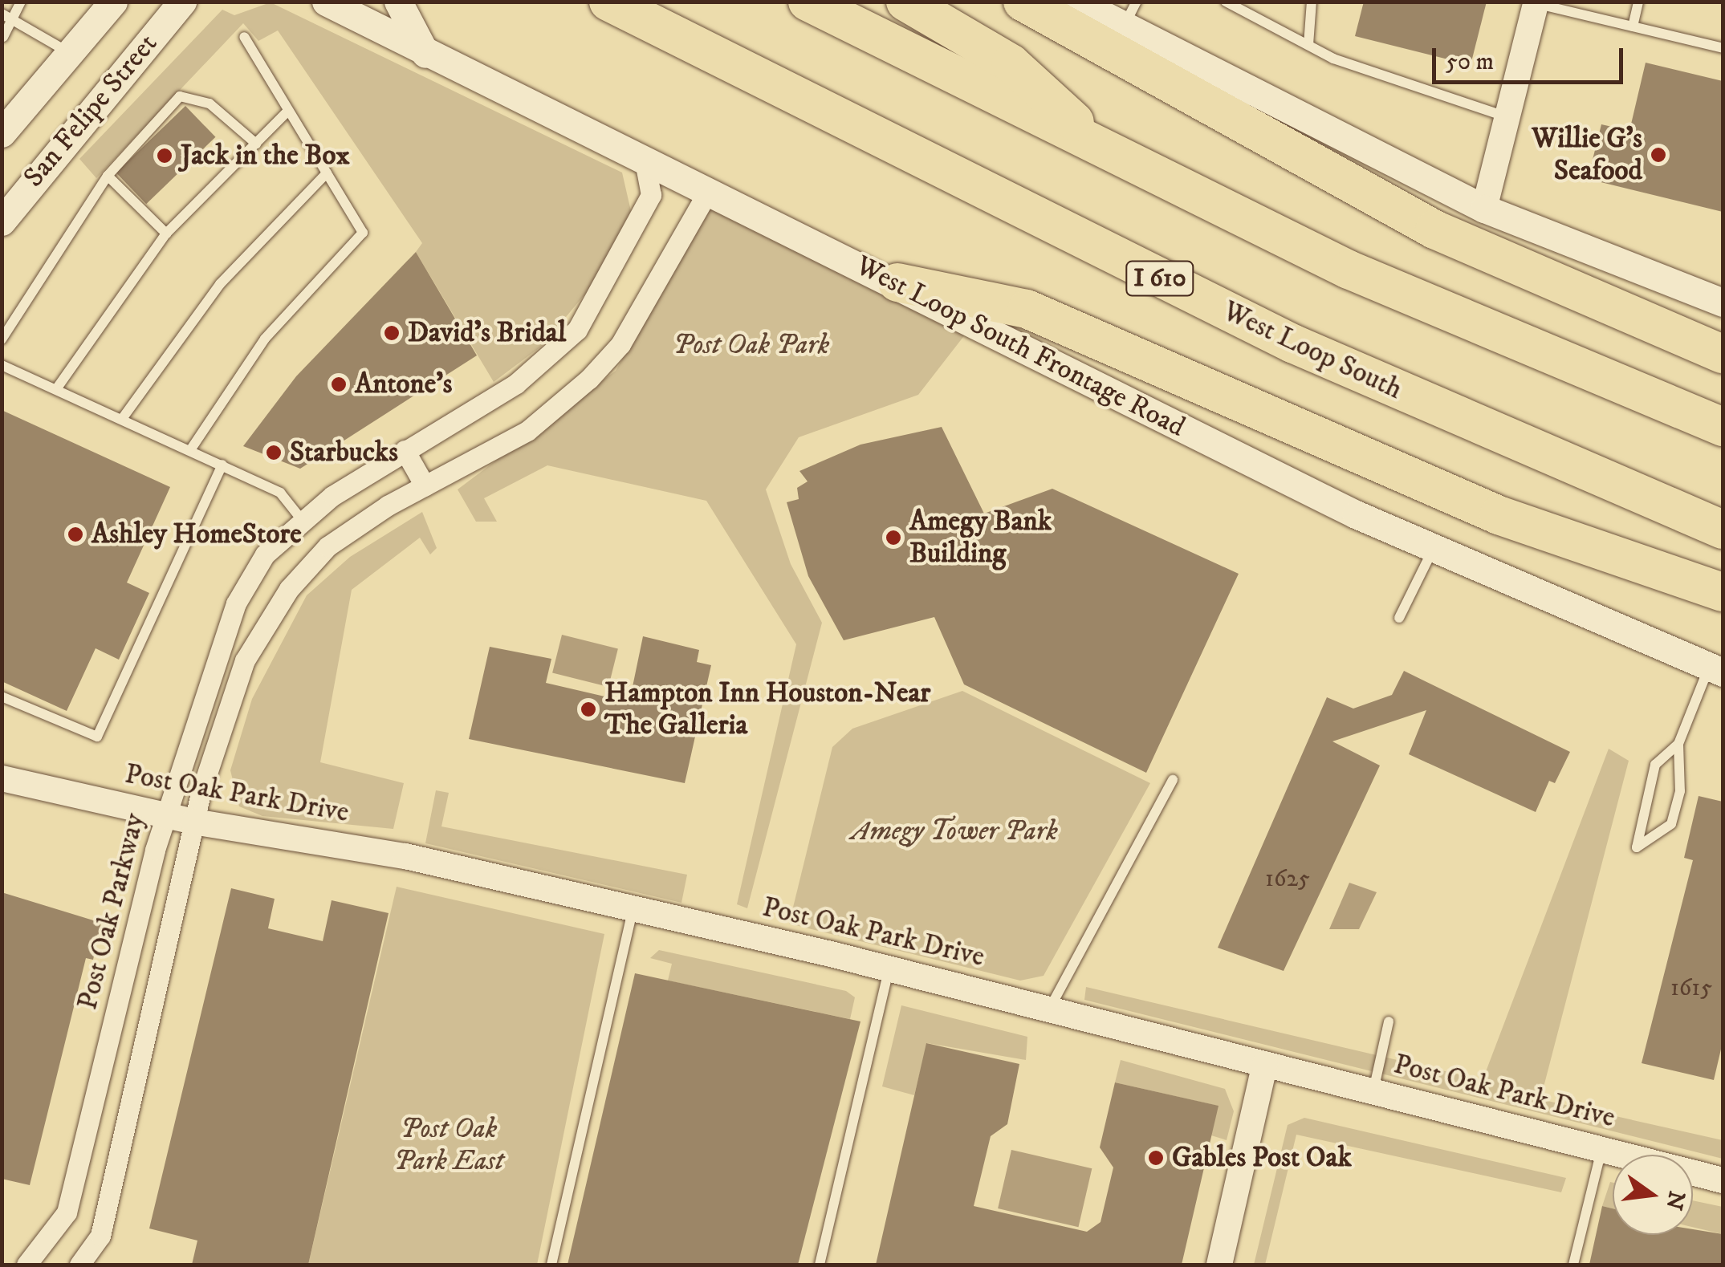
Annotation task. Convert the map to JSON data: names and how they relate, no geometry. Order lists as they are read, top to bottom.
{
  "streets": {
    "highway": ["I 610", "West Loop South"],
    "main road": ["San Felipe Street", "West Loop South Frontage Road"],
    "street": ["Post Oak Park Drive", "Post Oak Parkway"]
  },
  "crossings": [
    ["West Loop South Frontage Road", "Post Oak Parkway"],
    ["Post Oak Park Drive", "Post Oak Parkway"]
  ],
  "parks": ["Post Oak Park", "Amegy Tower Park", "Post Oak Park East"],
  "places": [
    "Willie G's Seafood",
    "Jack in the Box",
    "David's Bridal",
    "Antone's",
    "Starbucks",
    "Ashley HomeStore",
    "Amegy Bank Building",
    "Hampton Inn Houston-Near The Galleria",
    "Gables Post Oak"
  ],
  "house_numbers": ["1625", "1615"],
  "scale_bar": "50 m",
  "north": "right"
}
